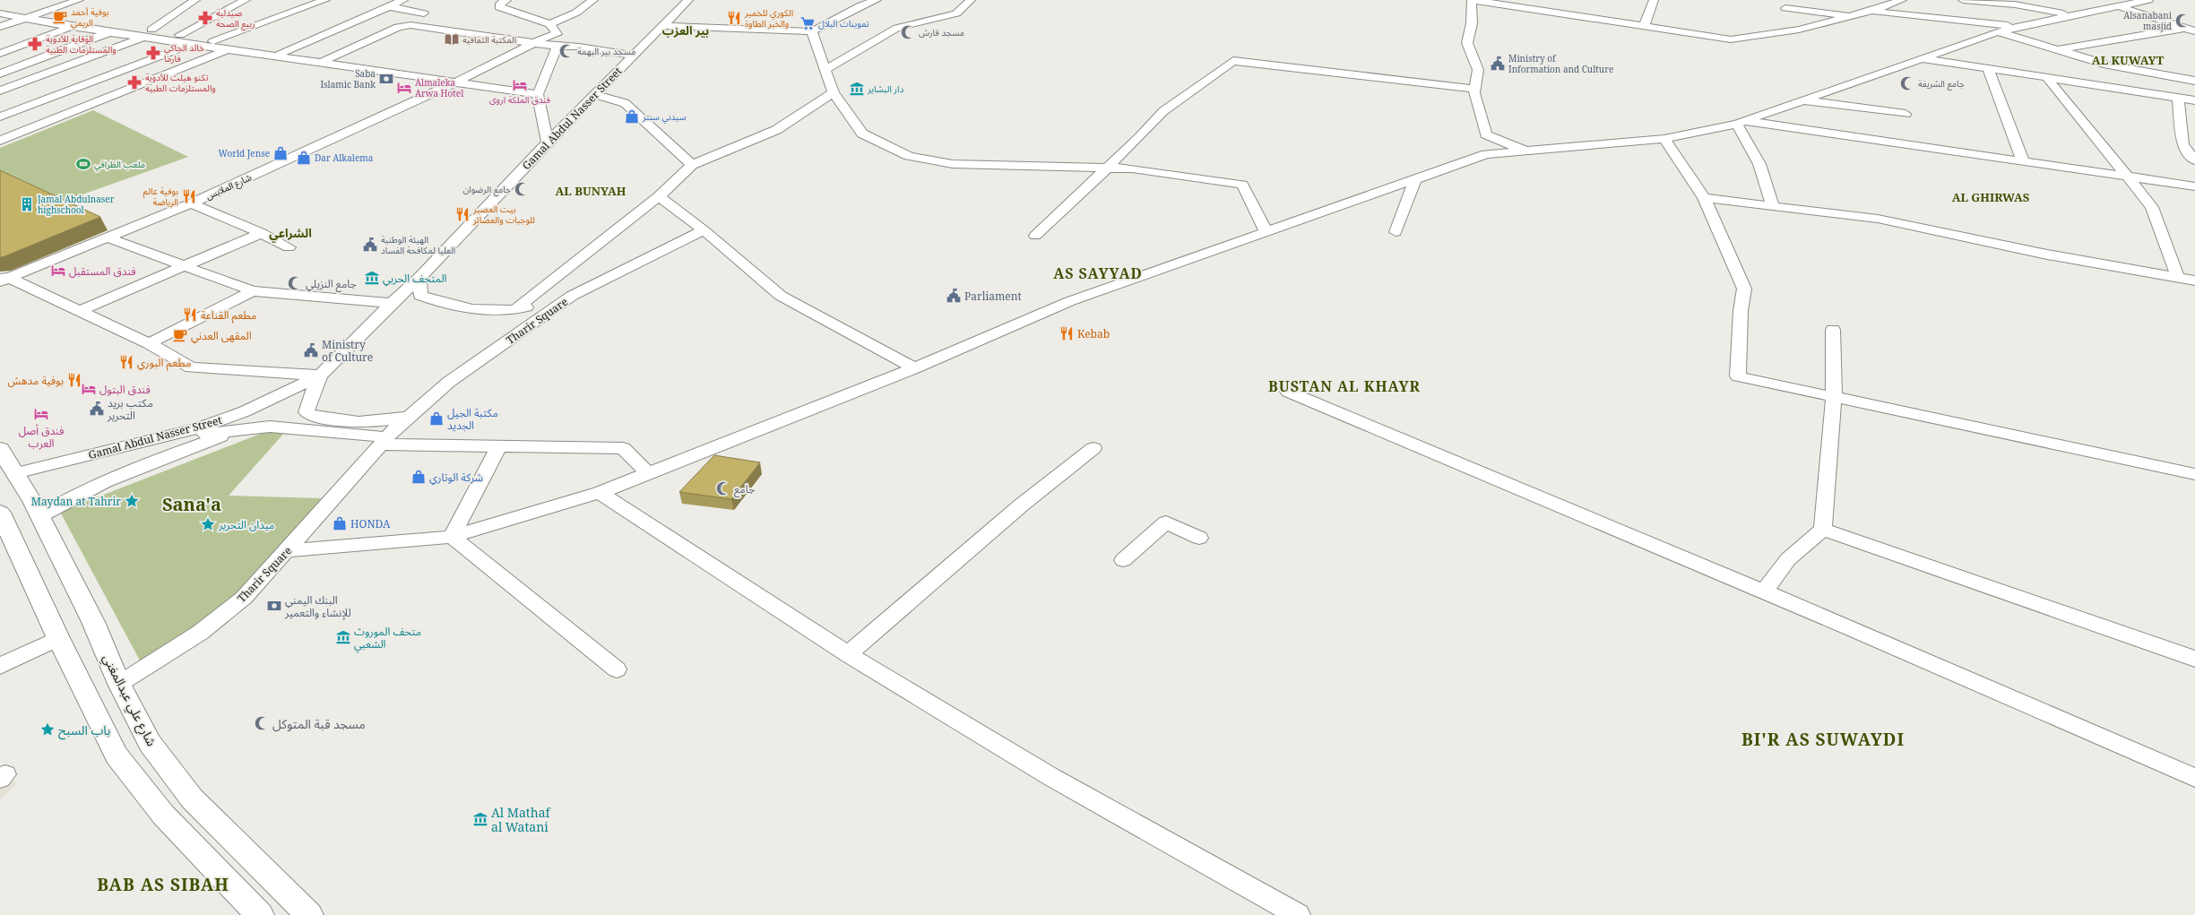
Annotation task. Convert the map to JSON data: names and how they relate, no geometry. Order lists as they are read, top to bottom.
{
  "streets": {
    "main road": ["شارع علي عبدالمغني"],
    "street": ["Gamal Abdul Nasser Street", "شارع الملابس", "Tharir Square"]
  },
  "crossings": [
    ["Gamal Abdul Nasser Street", "شارع علي عبدالمغني"],
    ["Tharir Square", "شارع علي عبدالمغني"]
  ],
  "districts": [
    "بير العزب",
    "AL KUWAYT",
    "AL BUNYAH",
    "AL GHIRWAS",
    "الشراعي",
    "AS SAYYAD",
    "BUSTAN AL KHAYR",
    "Sana'a",
    "BI'R AS SUWAYDI",
    "BAB AS SIBAH"
  ],
  "places": {
    "cafe": ["بوفية أحمد الريمي", "المقهى العدني"],
    "pharmacy": [
      "صيدلية ربيع الصحة",
      "الوقاية للأدوية والمستلزمات الطبية",
      "خالد الجاكي فارما",
      "تكنو هيلث للأدوية والمستلزمات الطبية"
    ],
    "restaurant": [
      "الكوري للخمير والخبز الطاوة",
      "بوفية عالم الرياضة",
      "بيت العصير للوجبات والعصائر",
      "مطعم القناعة",
      "Kebab",
      "مطعم البوري",
      "بوفية مدهش"
    ],
    "mosque": [
      "Alsanabani masjid",
      "مسجد قارش",
      "مسجد بير البهمة",
      "جامع الشريفة",
      "جامع الرضوان",
      "جامع النزيلي",
      "جامع",
      "مسجد قبة المتوكل"
    ],
    "supermarket": ["تموينات البلال"],
    "library": ["المكتبة الثقافية"],
    "public building": [
      "Ministry of Information and Culture",
      "الهيئة الوطنية العليا لمكافحة الفساد",
      "Parliament",
      "Ministry of Culture",
      "مكتب بريد التحرير"
    ],
    "bank": ["Saba Islamic Bank", "البنك اليمني للإنشاء والتعمير"],
    "hotel": [
      "فندق الملكة اروى",
      "Almaleka Arwa Hotel",
      "فندق المستقبل",
      "فندق البتول",
      "فندق أصل العرب"
    ],
    "museum": [
      "دار البشاير",
      "المتحف الحربي",
      "متحف الموروث الشعبي",
      "Al Mathaf al Watani"
    ],
    "shop": [
      "سيدني سنتر",
      "World Jense",
      "Dar Alkalema",
      "مكتبة الجيل الجديد",
      "شركة الوتاري",
      "HONDA"
    ],
    "sports": ["ملعب الظرافي"],
    "building": ["Jamal Abdulnaser highschool"],
    "place": ["Maydan at Tahrir", "ميدان التحرير", "باب السبح"]
  }
}
